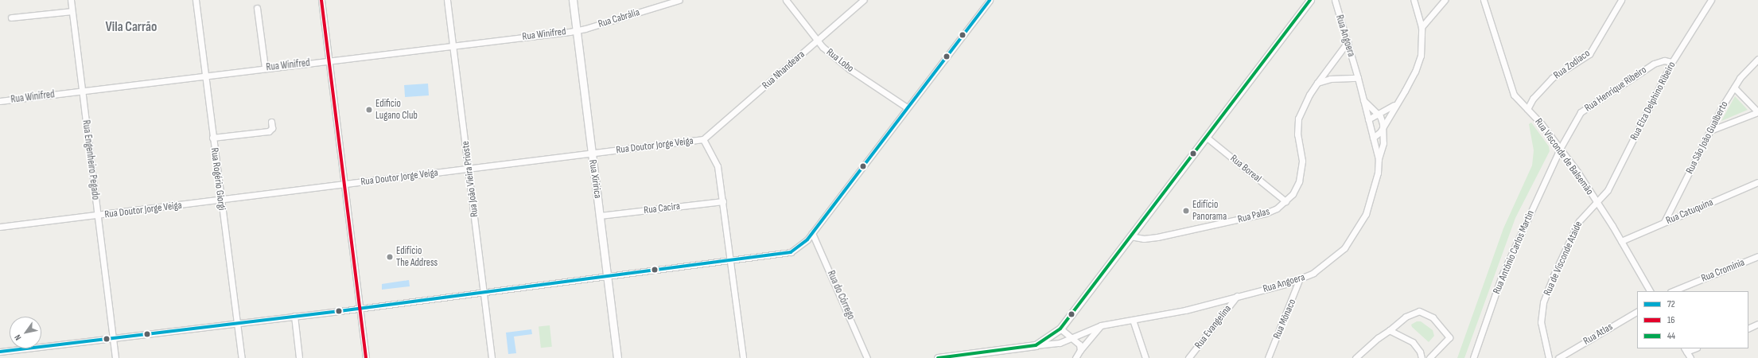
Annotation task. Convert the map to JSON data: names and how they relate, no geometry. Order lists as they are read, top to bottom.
{
  "streets": {
    "street": [
      "Rua Cabrália",
      "Rua Winifred",
      "Rua Angoera",
      "Rua Lobo",
      "Rua Zodíaco",
      "Rua Nhandeara",
      "Rua Henrique Ribeiro",
      "Rua Elza Delphino Ribeiro",
      "Rua São João Gualberto",
      "Rua Doutor Jorge Veiga",
      "Rua Visconde de Balsemão",
      "Rua Engenheiro Pegado",
      "Rua Boreal",
      "Rua Rogério Giorgi",
      "Rua João Vieira Prioste",
      "Rua Xiririca",
      "Rua Cacira",
      "Rua Catuquina",
      "Rua Palas",
      "Rua Antônio Carlos Martin",
      "Rua de Visconde Ataíde",
      "Rua Cromínia",
      "Rua do Córrego",
      "Rua Mônaco",
      "Rua Evangelina",
      "Rua Atlas"
    ]
  },
  "crossings": [
    ["Rua Cabrália", "Rua Winifred"],
    ["Rua Cabrália", "Rua Xiririca"],
    ["Rua Winifred", "Rua Engenheiro Pegado"],
    ["Rua Winifred", "Rua Rogério Giorgi"],
    ["Rua Winifred", "Rua João Vieira Prioste"],
    ["Rua Winifred", "Rua Xiririca"],
    ["Rua Angoera", "Rua Palas"],
    ["Rua Angoera", "Rua Mônaco"],
    ["Rua Angoera", "Rua Evangelina"],
    ["Rua Lobo", "Rua Nhandeara"],
    ["Rua Zodíaco", "Rua Visconde de Balsemão"],
    ["Rua Nhandeara", "Rua Doutor Jorge Veiga"],
    ["Rua Henrique Ribeiro", "Rua Elza Delphino Ribeiro"],
    ["Rua Henrique Ribeiro", "Rua Visconde de Balsemão"],
    ["Rua Henrique Ribeiro", "Rua Antônio Carlos Martin"],
    ["Rua Elza Delphino Ribeiro", "Rua Visconde de Balsemão"],
    ["Rua Elza Delphino Ribeiro", "Rua de Visconde Ataíde"],
    ["Rua São João Gualberto", "Rua Catuquina"],
    ["Rua Doutor Jorge Veiga", "Rua Engenheiro Pegado"],
    ["Rua Doutor Jorge Veiga", "Rua Rogério Giorgi"],
    ["Rua Doutor Jorge Veiga", "Rua João Vieira Prioste"],
    ["Rua Doutor Jorge Veiga", "Rua Xiririca"],
    ["Rua Visconde de Balsemão", "Rua Catuquina"],
    ["Rua Visconde de Balsemão", "Rua Antônio Carlos Martin"],
    ["Rua Visconde de Balsemão", "Rua de Visconde Ataíde"],
    ["Rua Boreal", "Rua Palas"],
    ["Rua Xiririca", "Rua Cacira"]
  ],
  "districts": ["Vila Carrão"],
  "places": ["Edificio Lugano Club", "Edifício Panorama", "Edifício The Address"],
  "lines": ["transit line 72", "transit line 16", "transit line 44"],
  "legend": ["72", "16", "44"],
  "north": "bottom left"
}
